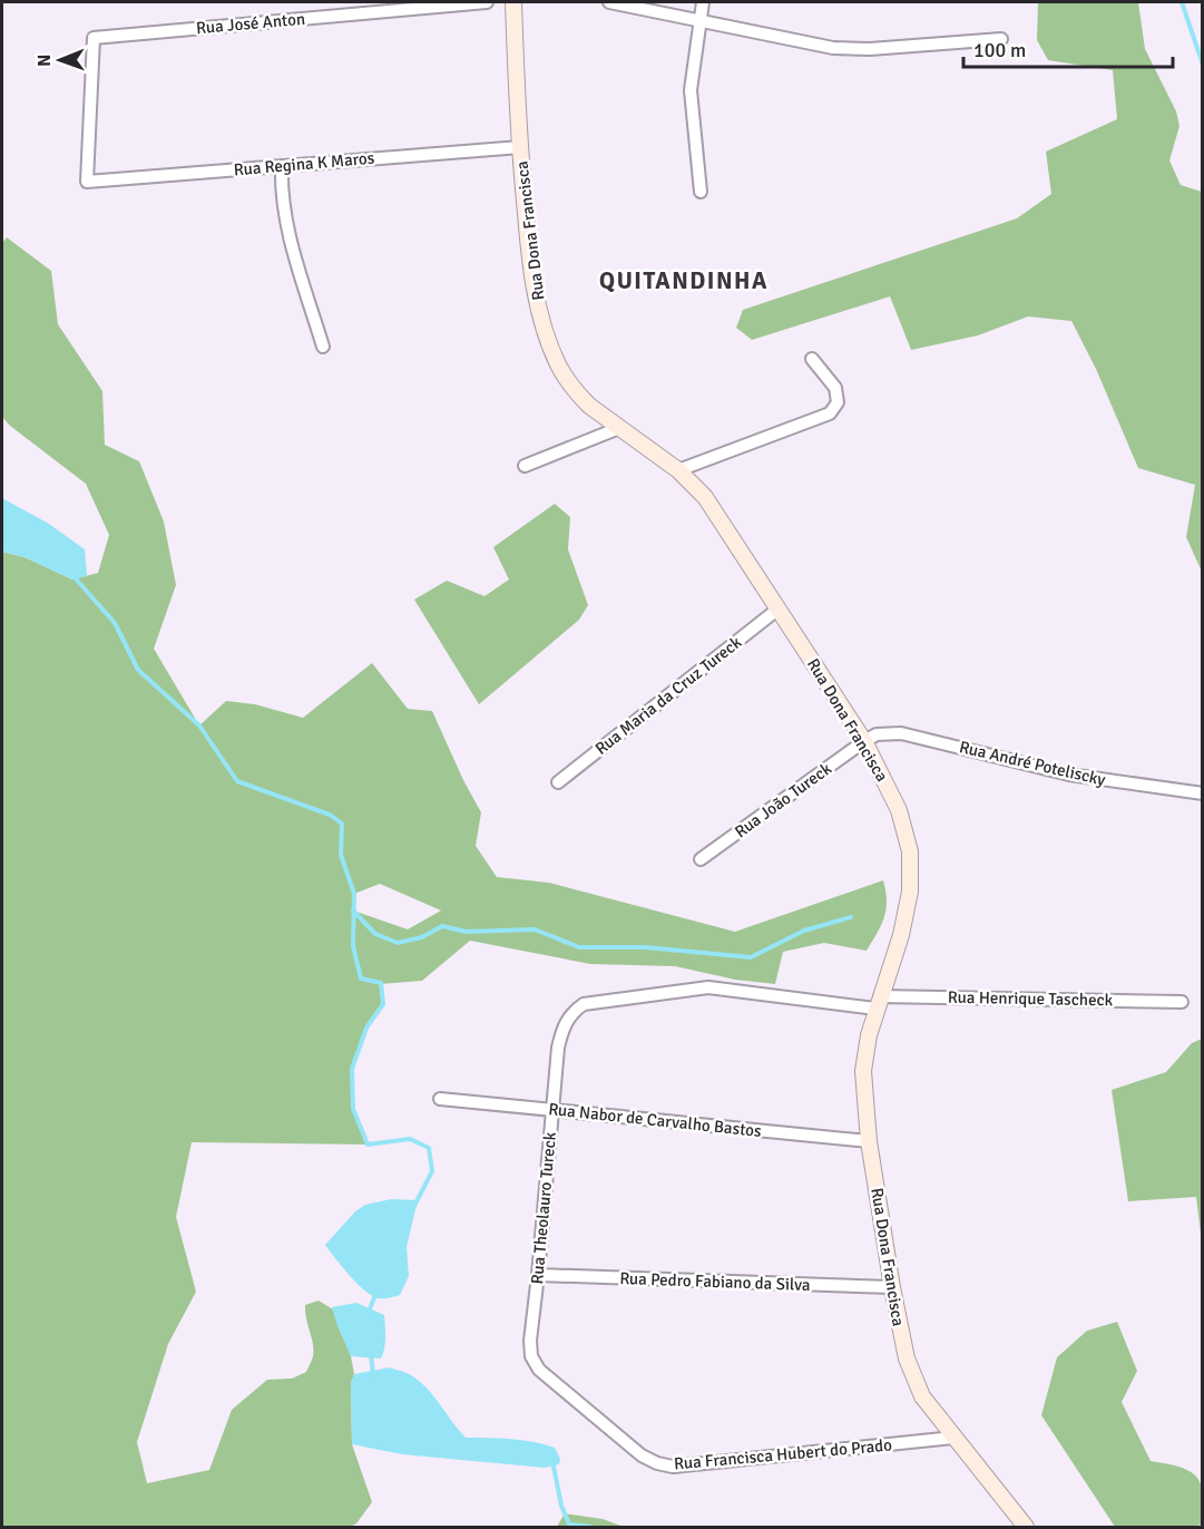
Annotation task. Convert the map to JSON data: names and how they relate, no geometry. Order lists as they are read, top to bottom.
{
  "streets": {
    "main road": ["Rua Dona Francisca"],
    "street": [
      "Rua José Anton",
      "Rua Regina K Maros",
      "Rua Maria da Cruz Tureck",
      "Rua André Poteliscky",
      "Rua João Tureck",
      "Rua Henrique Tascheck",
      "Rua Nabor de Carvalho Bastos",
      "Rua Theolauro Tureck",
      "Rua Pedro Fabiano da Silva",
      "Rua Francisca Hubert do Prado"
    ]
  },
  "crossings": [
    ["Rua José Anton", "Rua Regina K Maros"],
    ["Rua Regina K Maros", "Rua Dona Francisca"],
    ["Rua Dona Francisca", "Rua Maria da Cruz Tureck"],
    ["Rua Dona Francisca", "Rua André Poteliscky"],
    ["Rua Dona Francisca", "Rua João Tureck"],
    ["Rua Dona Francisca", "Rua Henrique Tascheck"],
    ["Rua Dona Francisca", "Rua Nabor de Carvalho Bastos"],
    ["Rua Dona Francisca", "Rua Pedro Fabiano da Silva"],
    ["Rua Dona Francisca", "Rua Francisca Hubert do Prado"],
    ["Rua André Poteliscky", "Rua João Tureck"],
    ["Rua Henrique Tascheck", "Rua Theolauro Tureck"],
    ["Rua Nabor de Carvalho Bastos", "Rua Theolauro Tureck"],
    ["Rua Theolauro Tureck", "Rua Pedro Fabiano da Silva"],
    ["Rua Theolauro Tureck", "Rua Francisca Hubert do Prado"]
  ],
  "districts": ["QUITANDINHA"],
  "scale_bar": "100 m",
  "north": "left"
}
